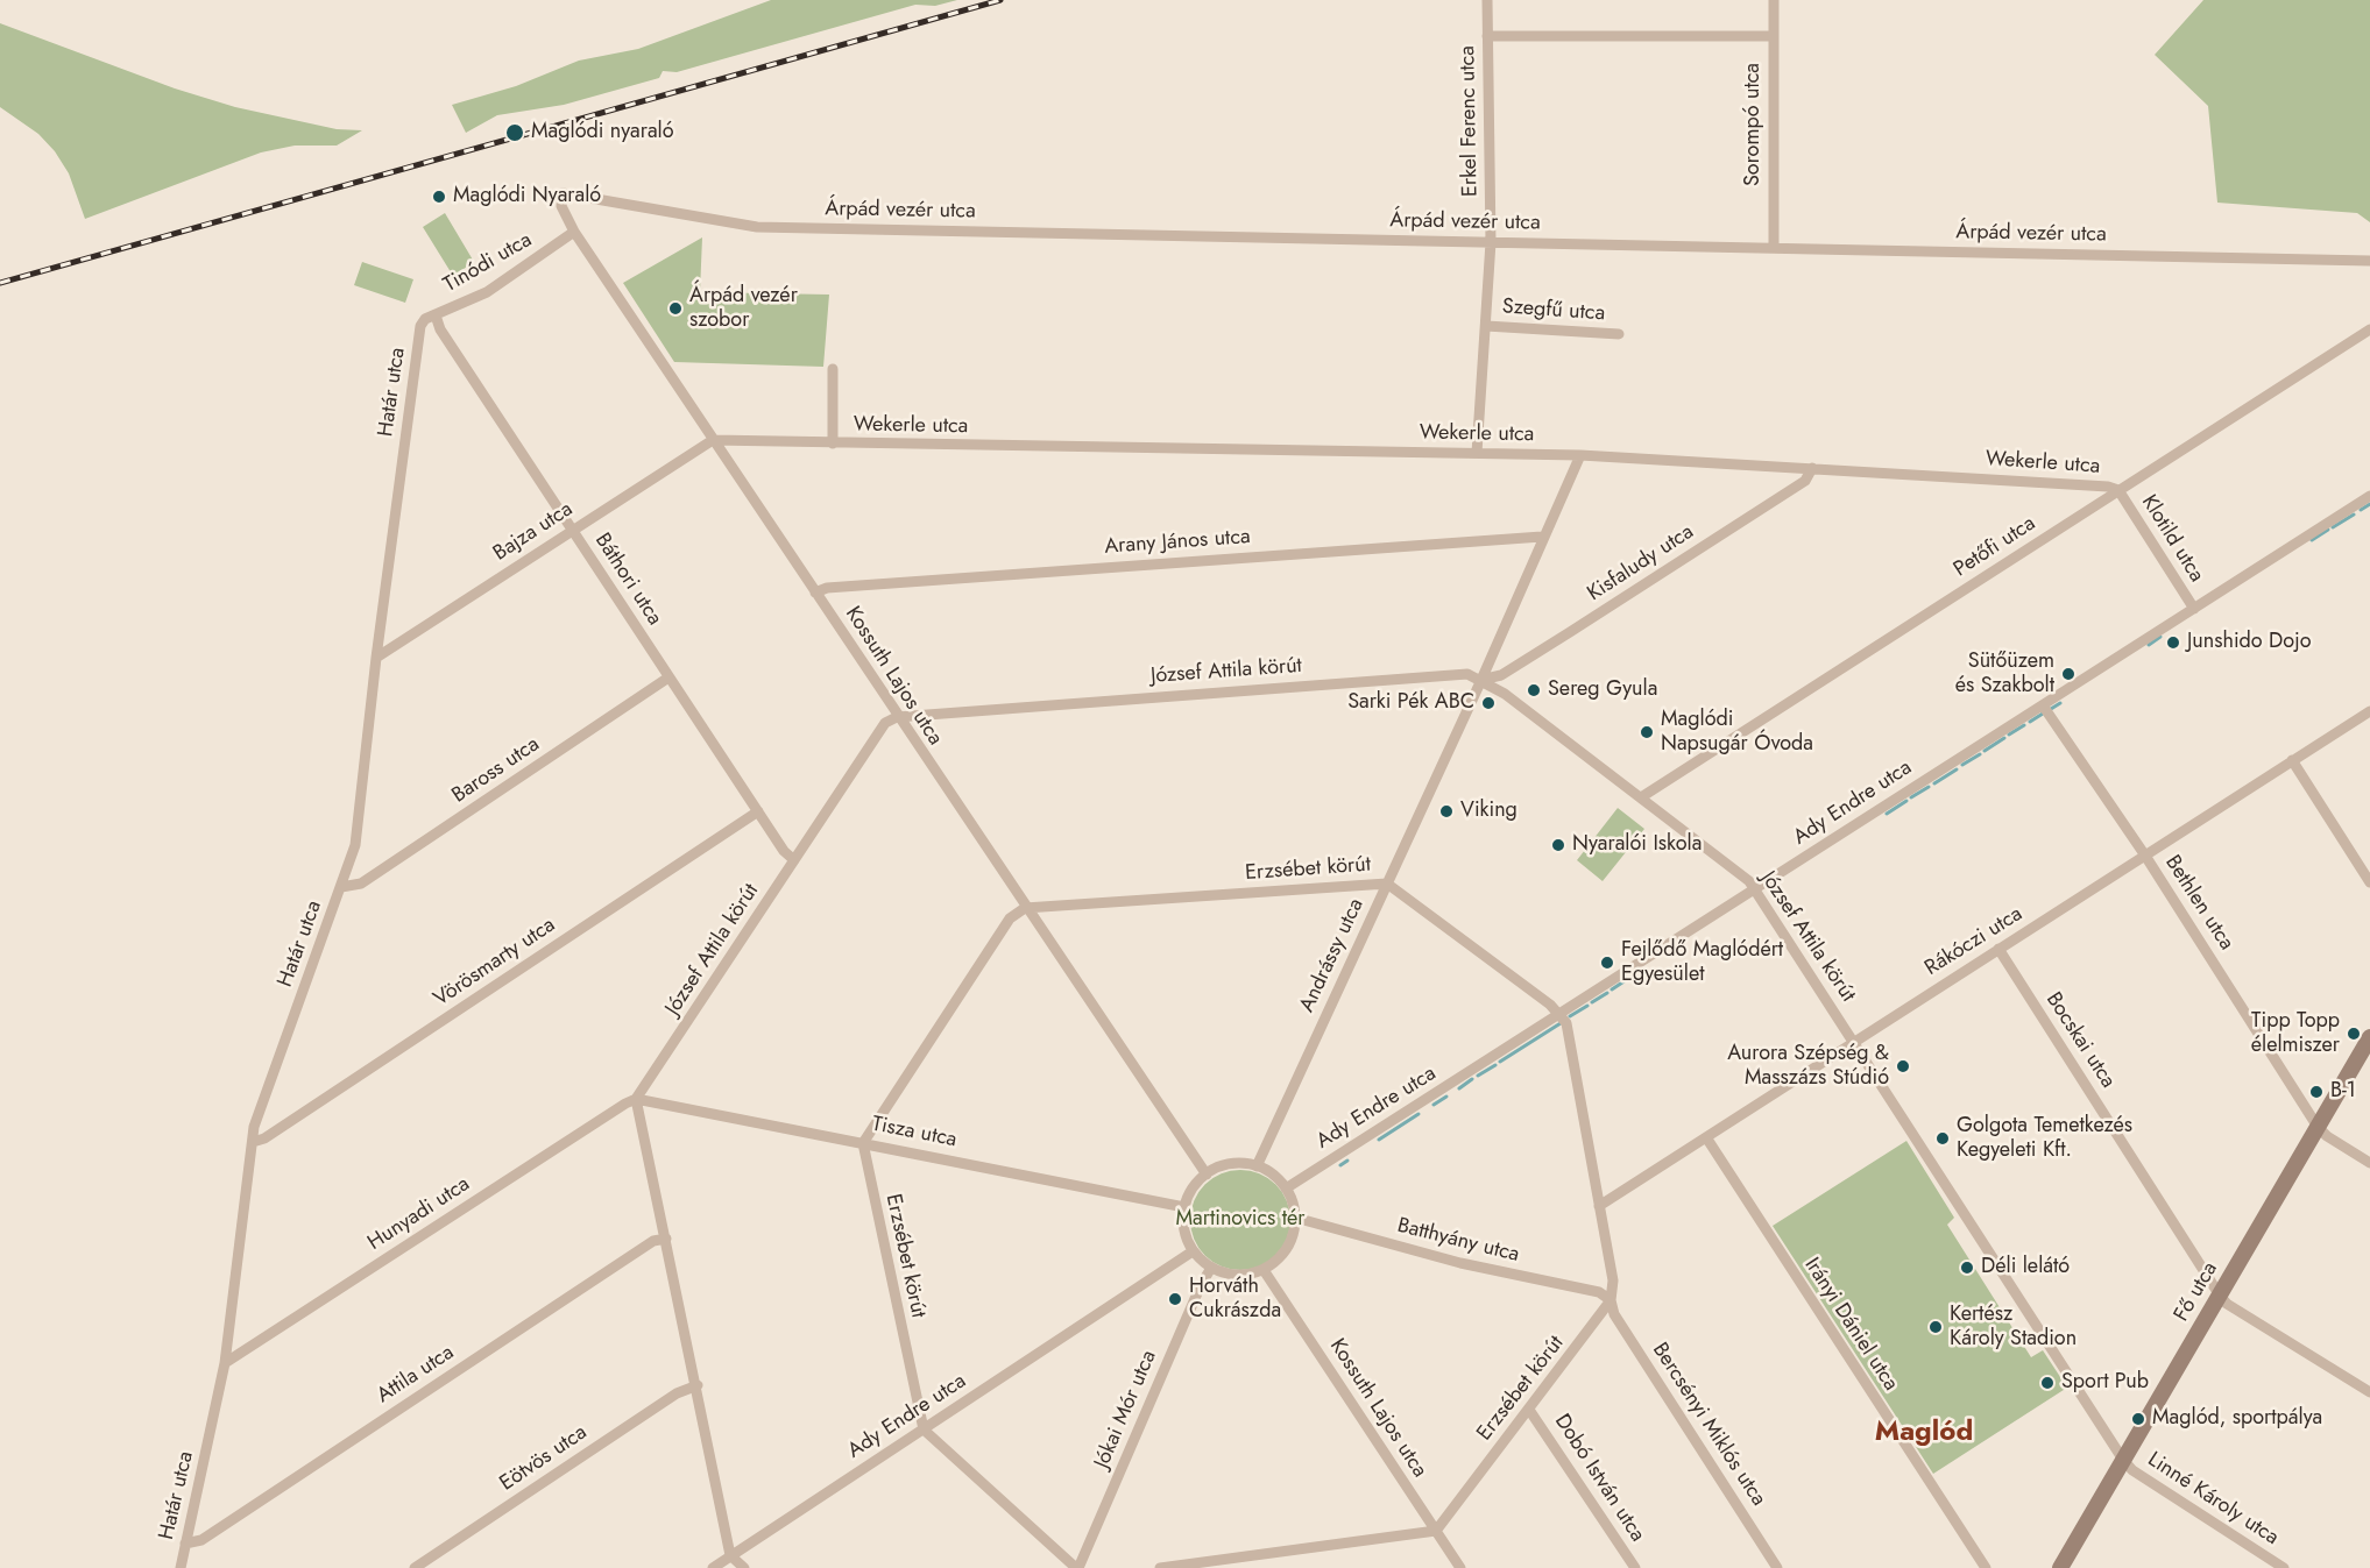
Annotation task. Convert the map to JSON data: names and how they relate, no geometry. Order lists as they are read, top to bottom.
{
  "streets": {
    "main road": ["Fő utca"],
    "street": [
      "Erkel Ferenc utca",
      "Sorompó utca",
      "Árpád vezér utca",
      "Tinódi utca",
      "Szegfű utca",
      "Határ utca",
      "Wekerle utca",
      "Bajza utca",
      "Klotild utca",
      "Arany János utca",
      "Petőfi utca",
      "Kisfaludy utca",
      "Báthori utca",
      "József Attila körút",
      "Kossuth Lajos utca",
      "Baross utca",
      "Ady Endre utca",
      "Erzsébet körút",
      "Bethlen utca",
      "Rákóczi utca",
      "Andrássy utca",
      "Vörösmarty utca",
      "Bocskai utca",
      "Tisza utca",
      "Hunyadi utca",
      "Batthyány utca",
      "Irányi Dániel utca",
      "Attila utca",
      "Jókai Mór utca",
      "Bercsényi Miklós utca",
      "Eötvös utca",
      "Dobó István utca",
      "Linné Károly utca"
    ]
  },
  "crossings": [
    ["Erkel Ferenc utca", "Árpád vezér utca"],
    ["Erkel Ferenc utca", "Szegfű utca"],
    ["Sorompó utca", "Árpád vezér utca"],
    ["Árpád vezér utca", "Szegfű utca"],
    ["Árpád vezér utca", "Kossuth Lajos utca"],
    ["Tinódi utca", "Határ utca"],
    ["Tinódi utca", "Báthori utca"],
    ["Tinódi utca", "Kossuth Lajos utca"],
    ["Szegfű utca", "Wekerle utca"],
    ["Határ utca", "Bajza utca"],
    ["Határ utca", "Baross utca"],
    ["Határ utca", "Vörösmarty utca"],
    ["Határ utca", "Hunyadi utca"],
    ["Határ utca", "Attila utca"],
    ["Wekerle utca", "Bajza utca"],
    ["Wekerle utca", "Klotild utca"],
    ["Wekerle utca", "Petőfi utca"],
    ["Wekerle utca", "Kisfaludy utca"],
    ["Wekerle utca", "Kossuth Lajos utca"],
    ["Wekerle utca", "Andrássy utca"],
    ["Bajza utca", "Báthori utca"],
    ["Bajza utca", "Kossuth Lajos utca"],
    ["Klotild utca", "Petőfi utca"],
    ["Klotild utca", "Ady Endre utca"],
    ["Arany János utca", "Kossuth Lajos utca"],
    ["Arany János utca", "Andrássy utca"],
    ["Petőfi utca", "József Attila körút"],
    ["Kisfaludy utca", "József Attila körút"],
    ["Kisfaludy utca", "Andrássy utca"],
    ["Báthori utca", "József Attila körút"],
    ["Báthori utca", "Baross utca"],
    ["Báthori utca", "Vörösmarty utca"],
    ["József Attila körút", "Kossuth Lajos utca"],
    ["József Attila körút", "Ady Endre utca"],
    ["József Attila körút", "Rákóczi utca"],
    ["József Attila körút", "Andrássy utca"],
    ["József Attila körút", "Tisza utca"],
    ["József Attila körút", "Hunyadi utca"],
    ["József Attila körút", "Fő utca"],
    ["József Attila körút", "Linné Károly utca"],
    ["Kossuth Lajos utca", "Ady Endre utca"],
    ["Kossuth Lajos utca", "Erzsébet körút"],
    ["Kossuth Lajos utca", "Andrássy utca"],
    ["Kossuth Lajos utca", "Tisza utca"],
    ["Kossuth Lajos utca", "Batthyány utca"],
    ["Kossuth Lajos utca", "Jókai Mór utca"],
    ["Ady Endre utca", "Erzsébet körút"],
    ["Ady Endre utca", "Bethlen utca"],
    ["Ady Endre utca", "Andrássy utca"],
    ["Ady Endre utca", "Tisza utca"],
    ["Ady Endre utca", "Batthyány utca"],
    ["Ady Endre utca", "Jókai Mór utca"],
    ["Erzsébet körút", "Andrássy utca"],
    ["Erzsébet körút", "Tisza utca"],
    ["Erzsébet körút", "Batthyány utca"],
    ["Erzsébet körút", "Bercsényi Miklós utca"],
    ["Erzsébet körút", "Dobó István utca"],
    ["Bethlen utca", "Rákóczi utca"],
    ["Bethlen utca", "Fő utca"],
    ["Rákóczi utca", "Bocskai utca"],
    ["Rákóczi utca", "Irányi Dániel utca"],
    ["Andrássy utca", "Tisza utca"],
    ["Andrássy utca", "Batthyány utca"],
    ["Andrássy utca", "Jókai Mór utca"],
    ["Bocskai utca", "Fő utca"],
    ["Tisza utca", "Hunyadi utca"],
    ["Tisza utca", "Batthyány utca"],
    ["Tisza utca", "Jókai Mór utca"],
    ["Batthyány utca", "Jókai Mór utca"],
    ["Batthyány utca", "Bercsényi Miklós utca"],
    ["Fő utca", "Linné Károly utca"]
  ],
  "districts": ["Maglód"],
  "parks": ["Martinovics tér"],
  "places": [
    "Maglódi nyaraló",
    "Maglódi Nyaraló",
    "Árpád vezér szobor",
    "Junshido Dojo",
    "Sütőüzem és Szakbolt",
    "Sereg Gyula",
    "Sarki Pék ABC",
    "Maglódi Napsugár Óvoda",
    "Viking",
    "Nyaralói Iskola",
    "Fejlődő Maglódért Egyesület",
    "Tipp Topp élelmiszer",
    "Aurora Szépség & Masszázs Stúdió",
    "B-1",
    "Golgota Temetkezés Kegyeleti Kft.",
    "Déli lelátó",
    "Horváth Cukrászda",
    "Kertész Károly Stadion",
    "Sport Pub",
    "Maglód, sportpálya"
  ]
}
